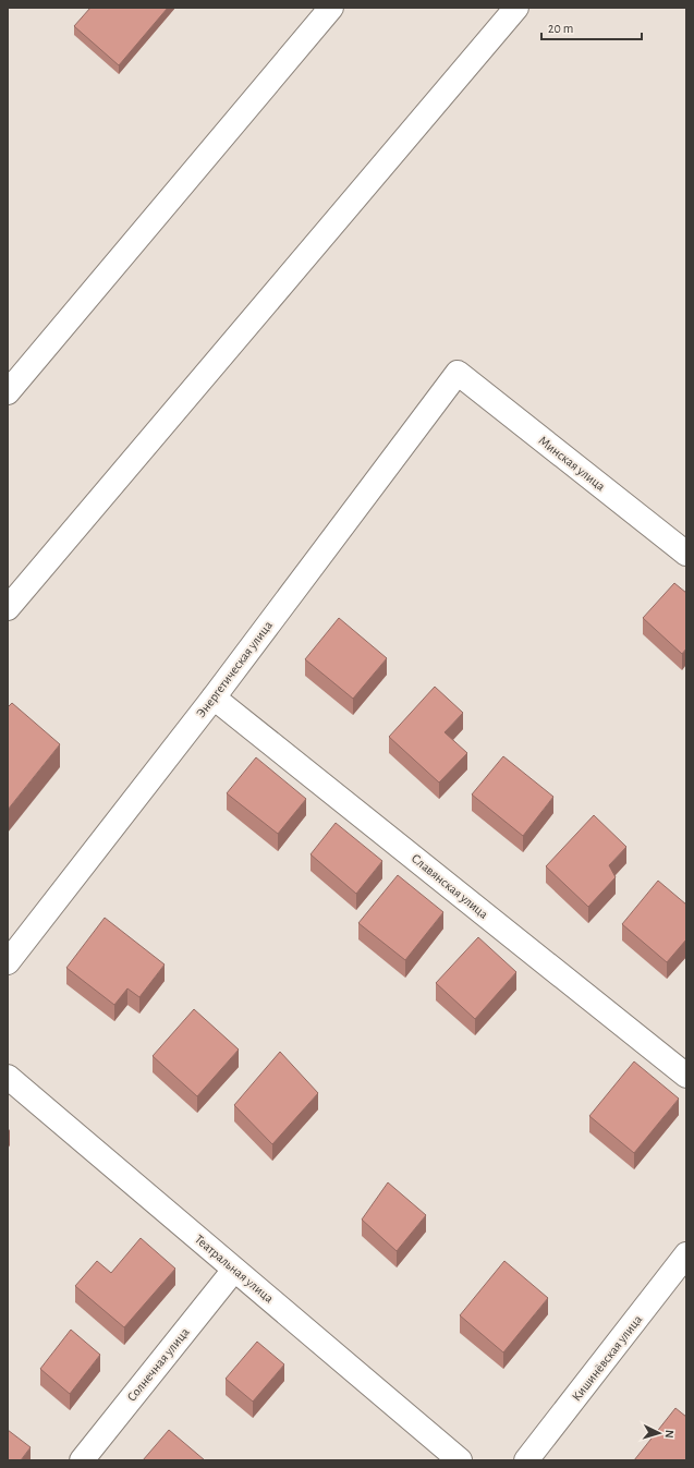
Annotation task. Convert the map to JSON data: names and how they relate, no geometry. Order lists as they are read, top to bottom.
{
  "streets": {
    "street": [
      "Минская улица",
      "Энергетическая улица",
      "Славянская улица",
      "Театральная улица",
      "Кишинёвская улица",
      "Солнечная улица"
    ]
  },
  "crossings": [
    ["Минская улица", "Энергетическая улица"],
    ["Энергетическая улица", "Славянская улица"],
    ["Театральная улица", "Солнечная улица"]
  ],
  "scale_bar": "20 m",
  "north": "right"
}
